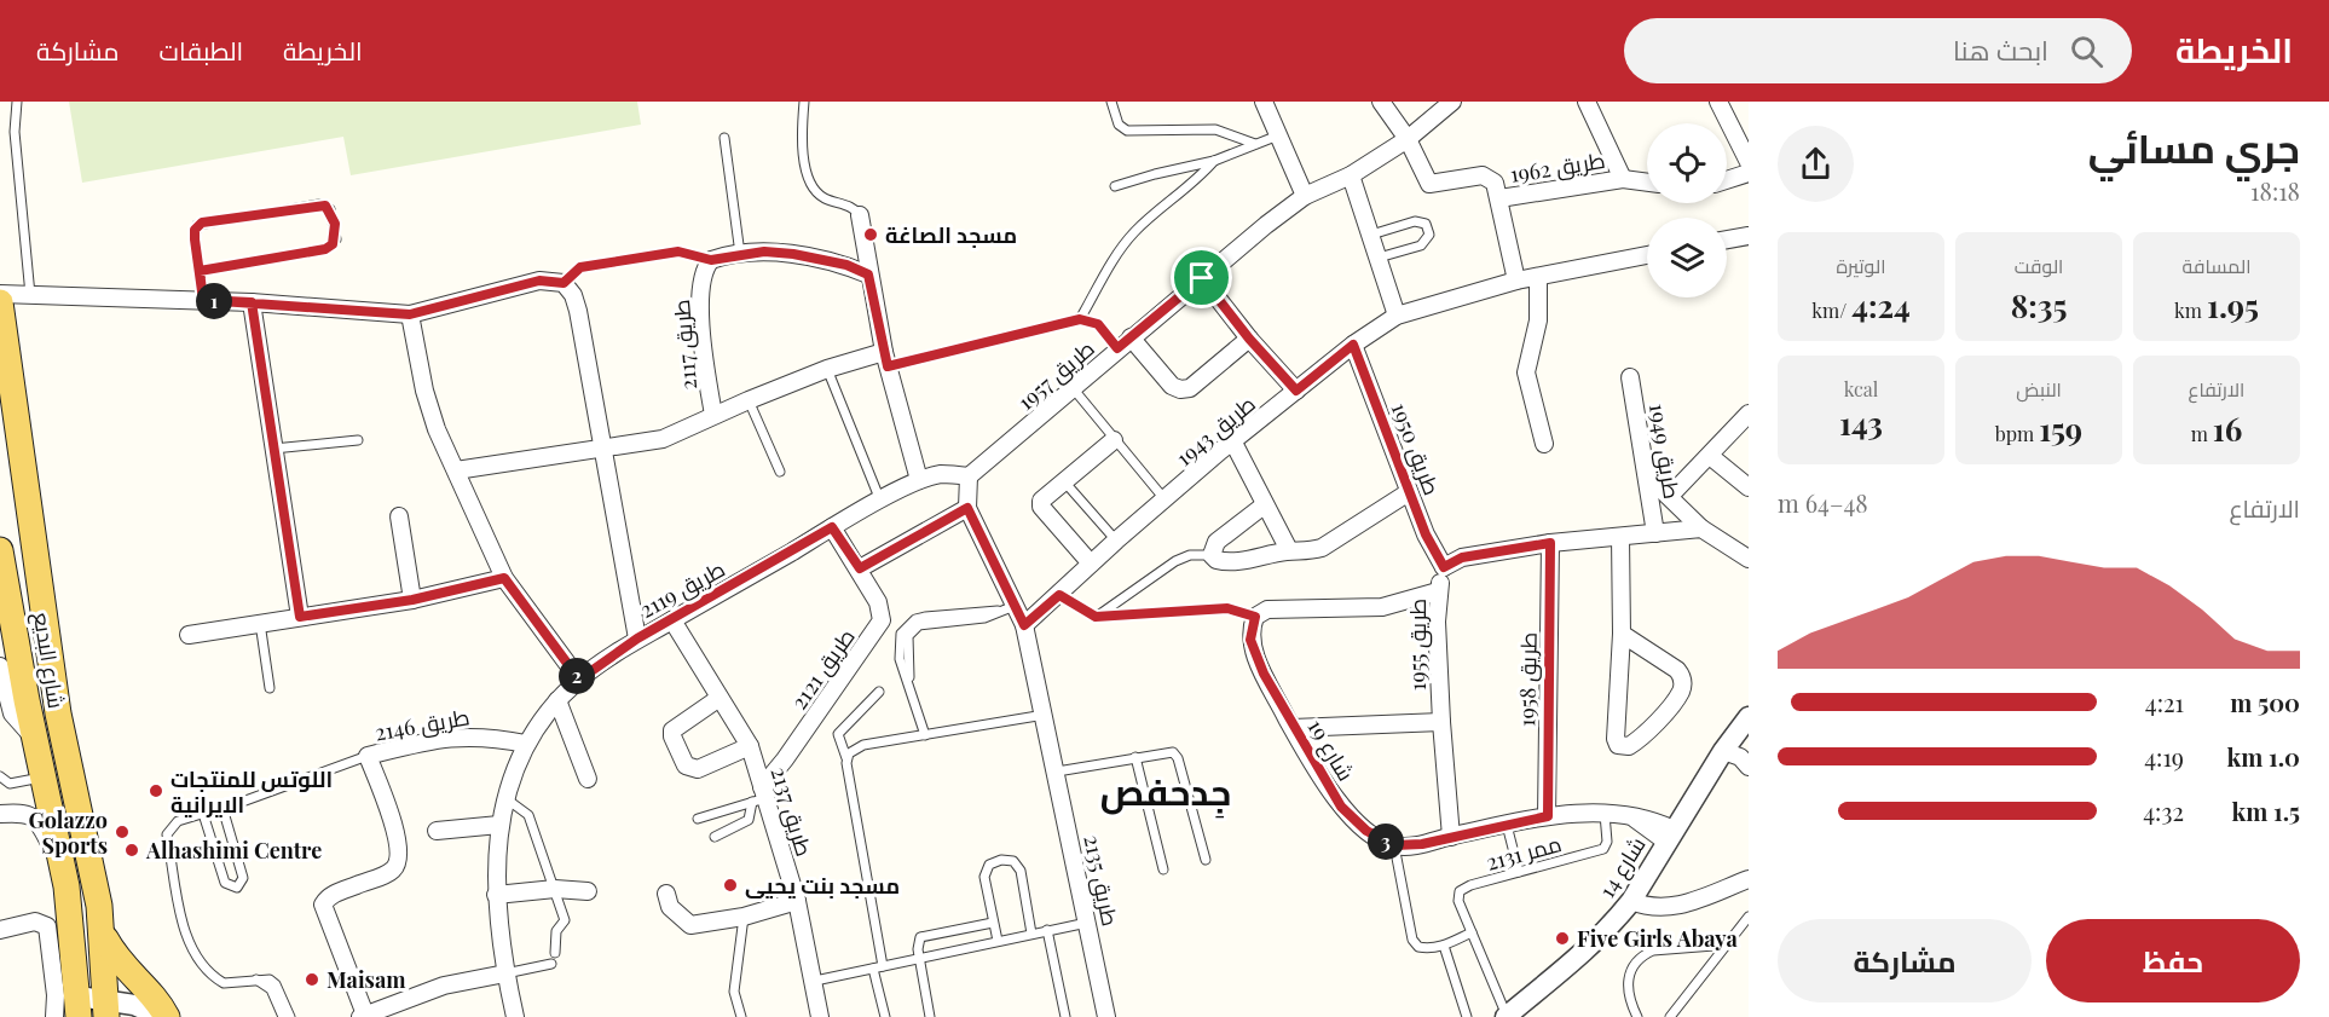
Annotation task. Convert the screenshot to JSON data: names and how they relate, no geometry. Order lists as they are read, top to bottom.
{
  "streets": {
    "main road": ["شارع البديع"],
    "street": [
      "طريق 1962",
      "طريق 2117",
      "طريق 1957",
      "طريق 1943",
      "طريق 1950",
      "طريق 1949",
      "طريق 2119",
      "طريق 1955",
      "طريق 2121",
      "طريق 1958",
      "طريق 2146",
      "شارع 19",
      "طريق 2137",
      "شارع 14",
      "طريق 2135"
    ],
    "lane": ["ممر 2131"]
  },
  "crossings": [
    ["طريق 1957", "طريق 2119"],
    ["طريق 1943", "طريق 1950"],
    ["طريق 1943", "طريق 2135"],
    ["طريق 1950", "طريق 1949"],
    ["طريق 1950", "طريق 1955"],
    ["طريق 1949", "طريق 1955"],
    ["طريق 1949", "طريق 1958"],
    ["طريق 2119", "طريق 2121"],
    ["طريق 2119", "طريق 2146"],
    ["طريق 2119", "طريق 2137"],
    ["طريق 1955", "شارع 19"],
    ["طريق 2121", "طريق 2137"],
    ["ممر 2131", "شارع 14"]
  ],
  "districts": ["جِدحفص"],
  "places": [
    "مسجد الصاغة",
    "اللوتس للمنتجات الايرانية",
    "Golazzo Sports",
    "Alhashimi Centre",
    "مسجد بنت يحيى",
    "Five Girls Abaya",
    "Maisam"
  ],
  "page": {
    "header": "الخريطة",
    "search": "ابحث هنا",
    "nav": ["الخريطة", "الطبقات", "مشاركة"],
    "heading": ["جري مسائي", "18:18"],
    "stats": [
      ["المسافة", "1.95 km"],
      ["الوقت", "8:35"],
      ["الوتيرة", "4:24 /km"],
      ["الارتفاع", "16 m"],
      ["النبض", "159 bpm"],
      ["kcal", "143"]
    ],
    "pins": ["1", "2", "3"],
    "chart": ["الارتفاع", "48–64 m"],
    "list": [
      {
        "name": "500 m",
        "note": "4:21"
      },
      {
        "name": "1.0 km",
        "note": "4:19"
      },
      {
        "name": "1.5 km",
        "note": "4:32"
      }
    ],
    "buttons": ["حفظ", "مشاركة"]
  }
}
